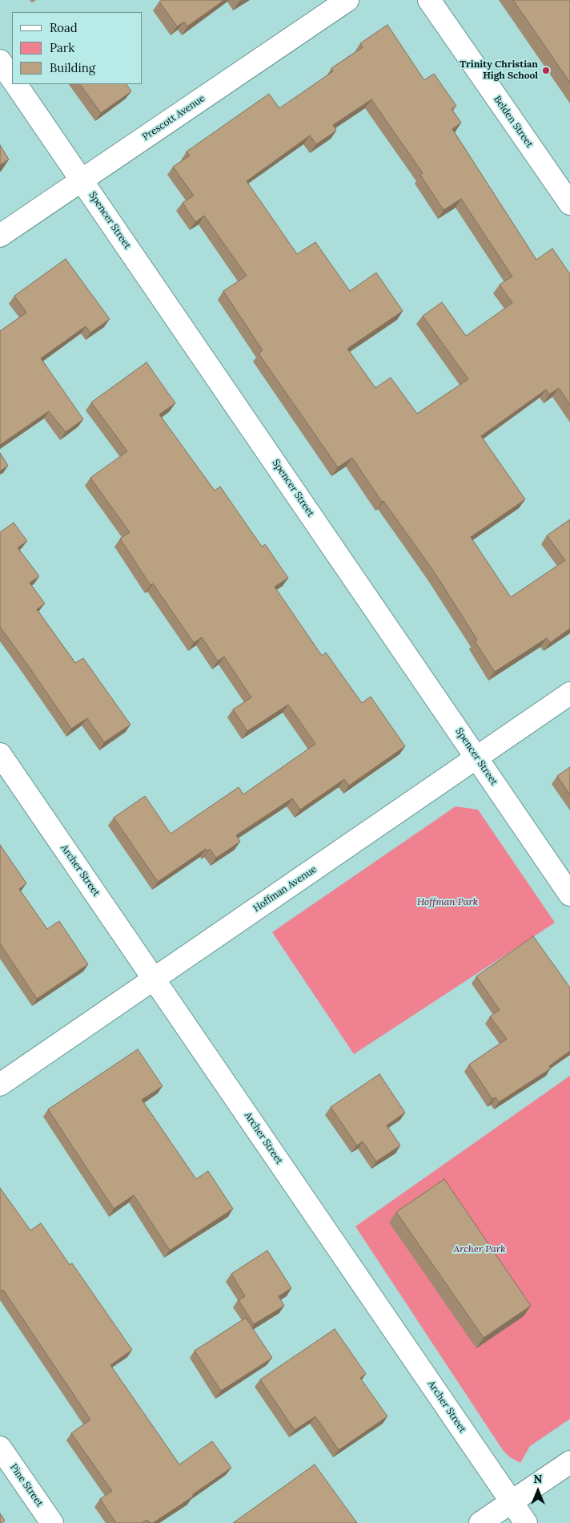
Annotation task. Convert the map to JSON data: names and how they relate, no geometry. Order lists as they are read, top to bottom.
{
  "streets": {
    "street": [
      "Prescott Avenue",
      "Belden Street",
      "Spencer Street",
      "Archer Street",
      "Hoffman Avenue",
      "Pine Street"
    ]
  },
  "crossings": [
    ["Prescott Avenue", "Spencer Street"],
    ["Spencer Street", "Hoffman Avenue"],
    ["Archer Street", "Hoffman Avenue"]
  ],
  "parks": ["Hoffman Park", "Archer Park"],
  "places": ["Trinity Christian High School"],
  "legend": ["Road", "Park", "Building"],
  "north": "top"
}
